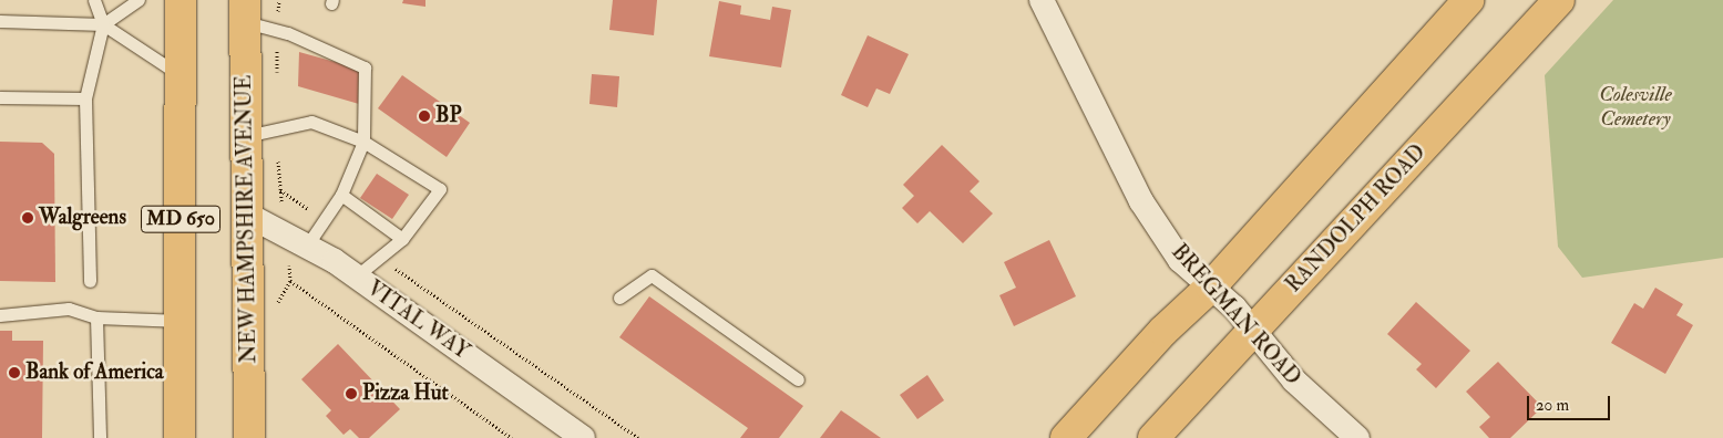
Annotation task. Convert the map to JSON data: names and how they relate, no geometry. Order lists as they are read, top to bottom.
{
  "streets": {
    "main road": ["MD 650", "NEW HAMPSHIRE AVENUE", "RANDOLPH ROAD"],
    "street": ["BREGMAN ROAD", "VITAL WAY"]
  },
  "crossings": [
    ["NEW HAMPSHIRE AVENUE", "VITAL WAY"],
    ["RANDOLPH ROAD", "BREGMAN ROAD"]
  ],
  "parks": ["Colesville Cemetery"],
  "places": [
    "BP",
    "Walgreens",
    "Bank of America",
    "Pizza Hut"
  ],
  "scale_bar": "20 m"
}
